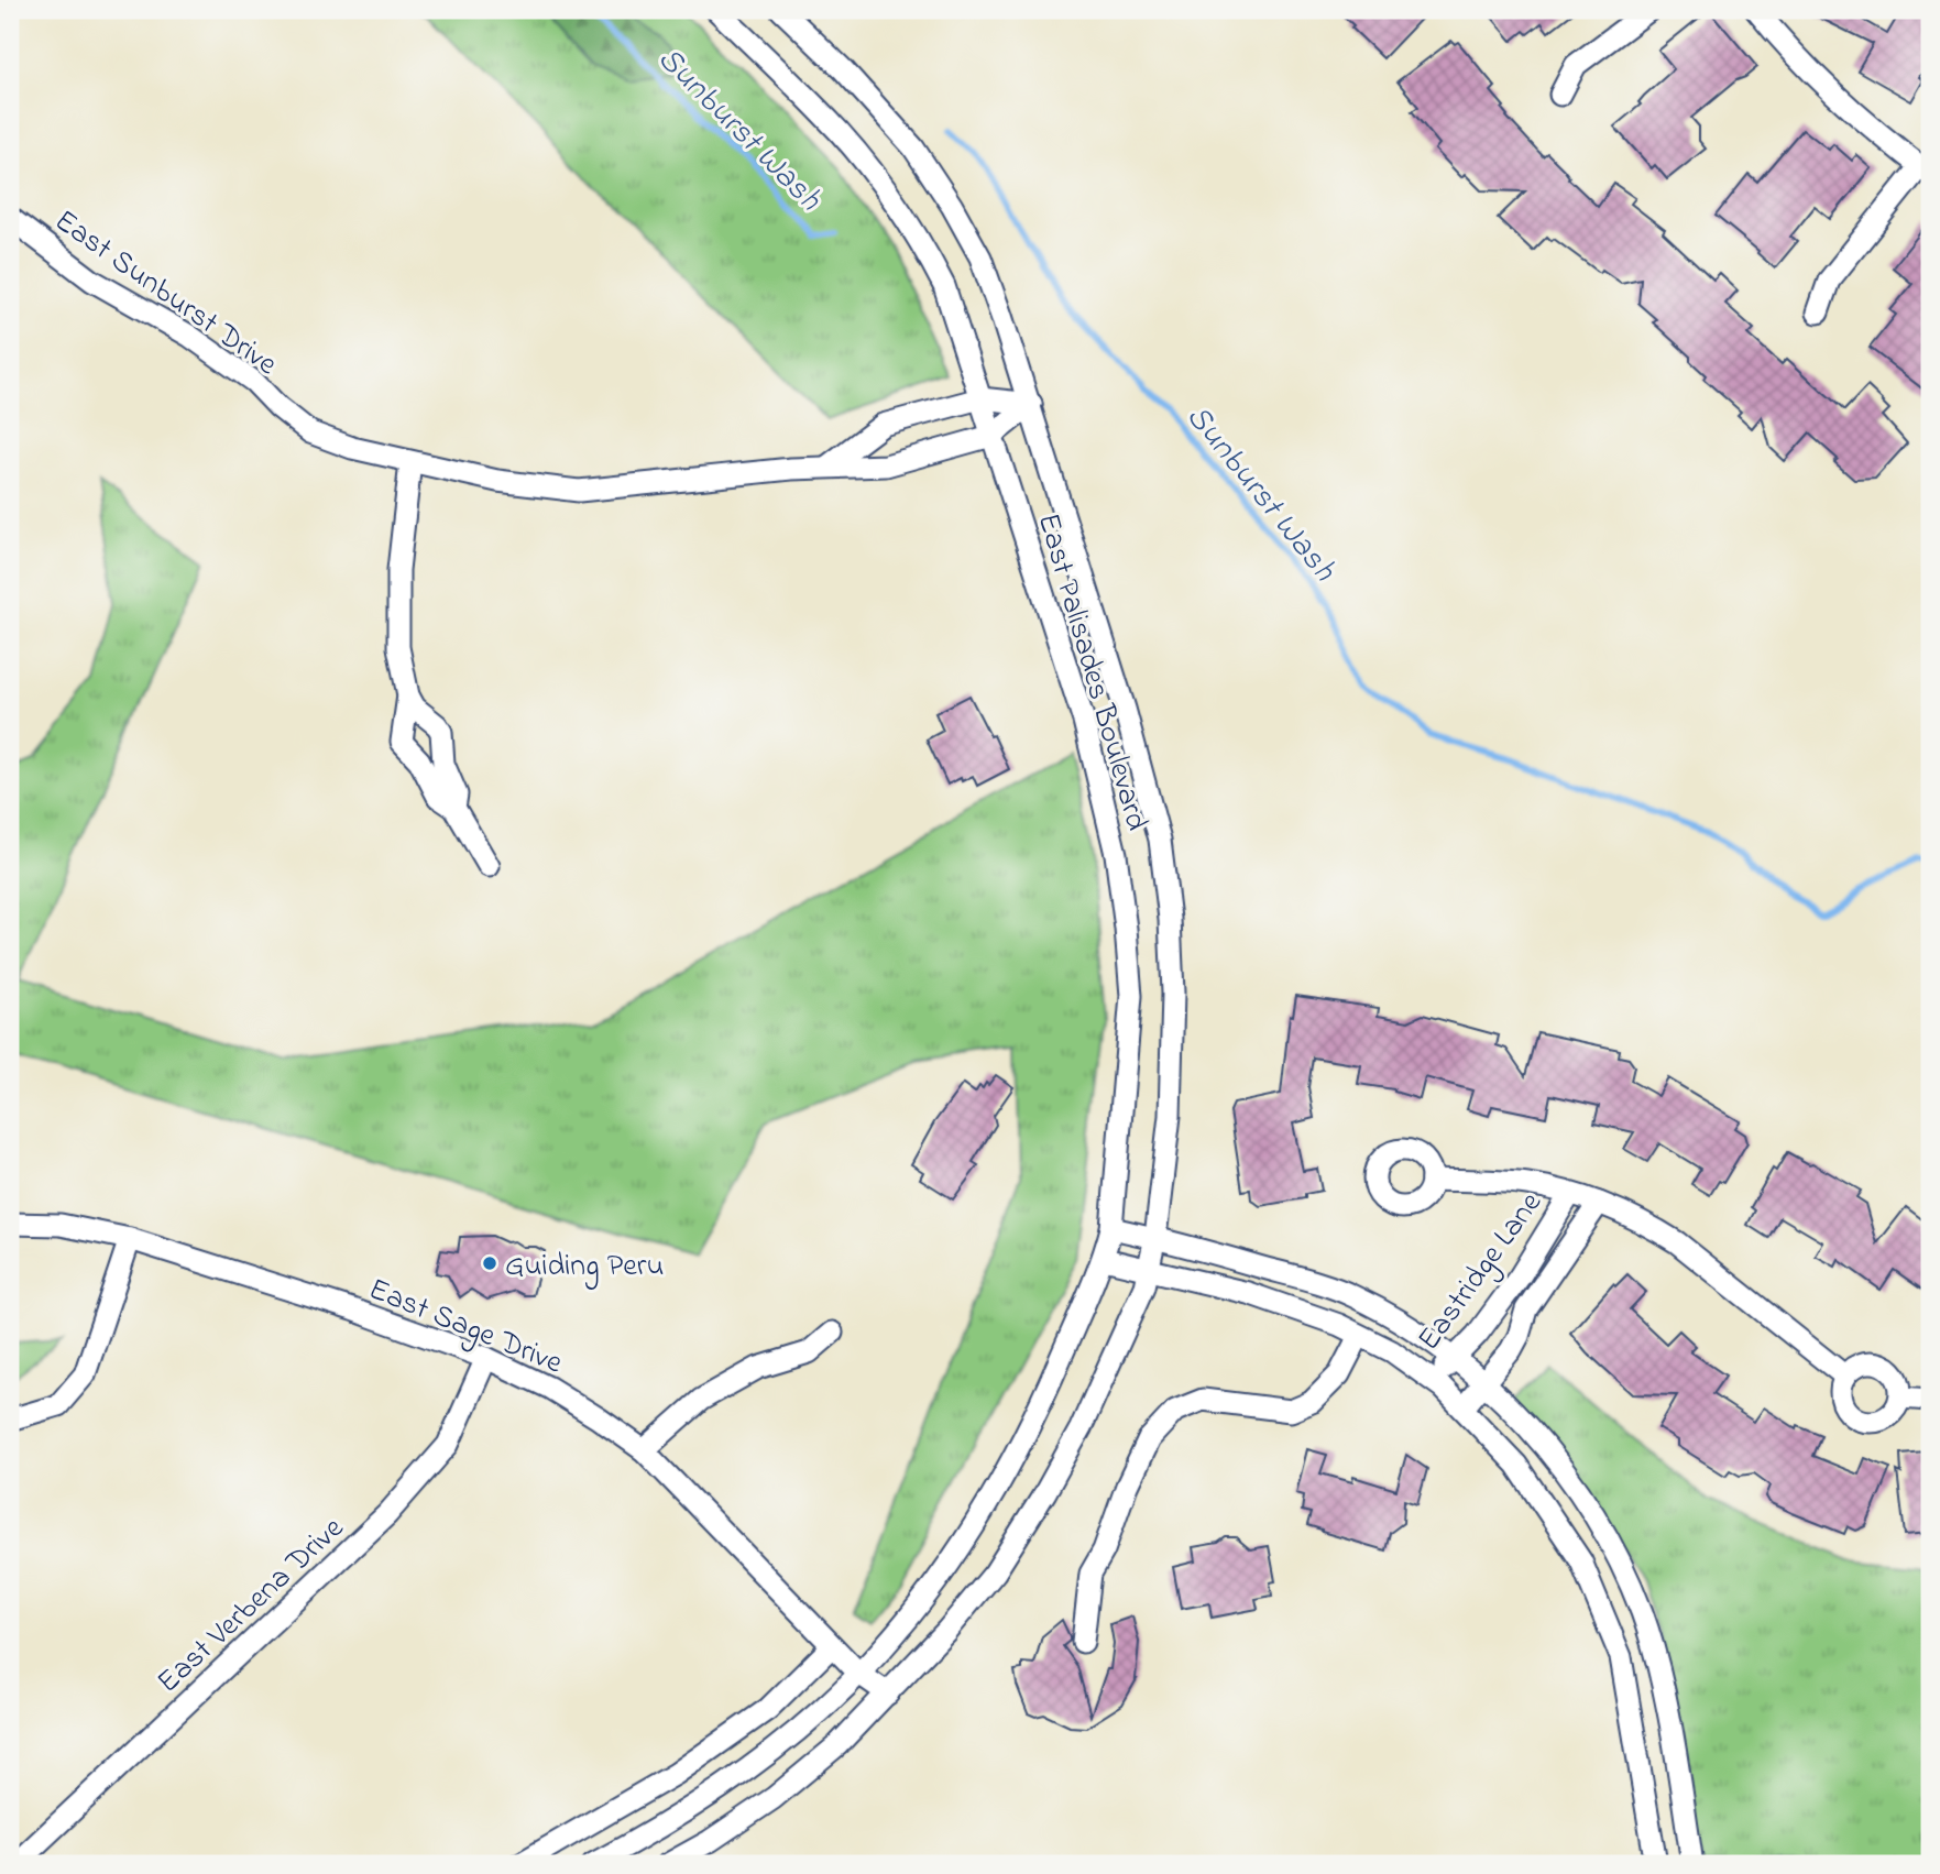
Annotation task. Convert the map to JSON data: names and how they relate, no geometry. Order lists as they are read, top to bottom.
{
  "streets": {
    "street": [
      "East Sunburst Drive",
      "East Palisades Boulevard",
      "Eastridge Lane",
      "East Sage Drive",
      "East Verbena Drive"
    ]
  },
  "crossings": [
    ["East Sunburst Drive", "East Palisades Boulevard"],
    ["East Palisades Boulevard", "East Sage Drive"],
    ["East Sage Drive", "East Verbena Drive"]
  ],
  "water": ["Sunburst Wash"],
  "places": ["Guiding Peru"]
}
